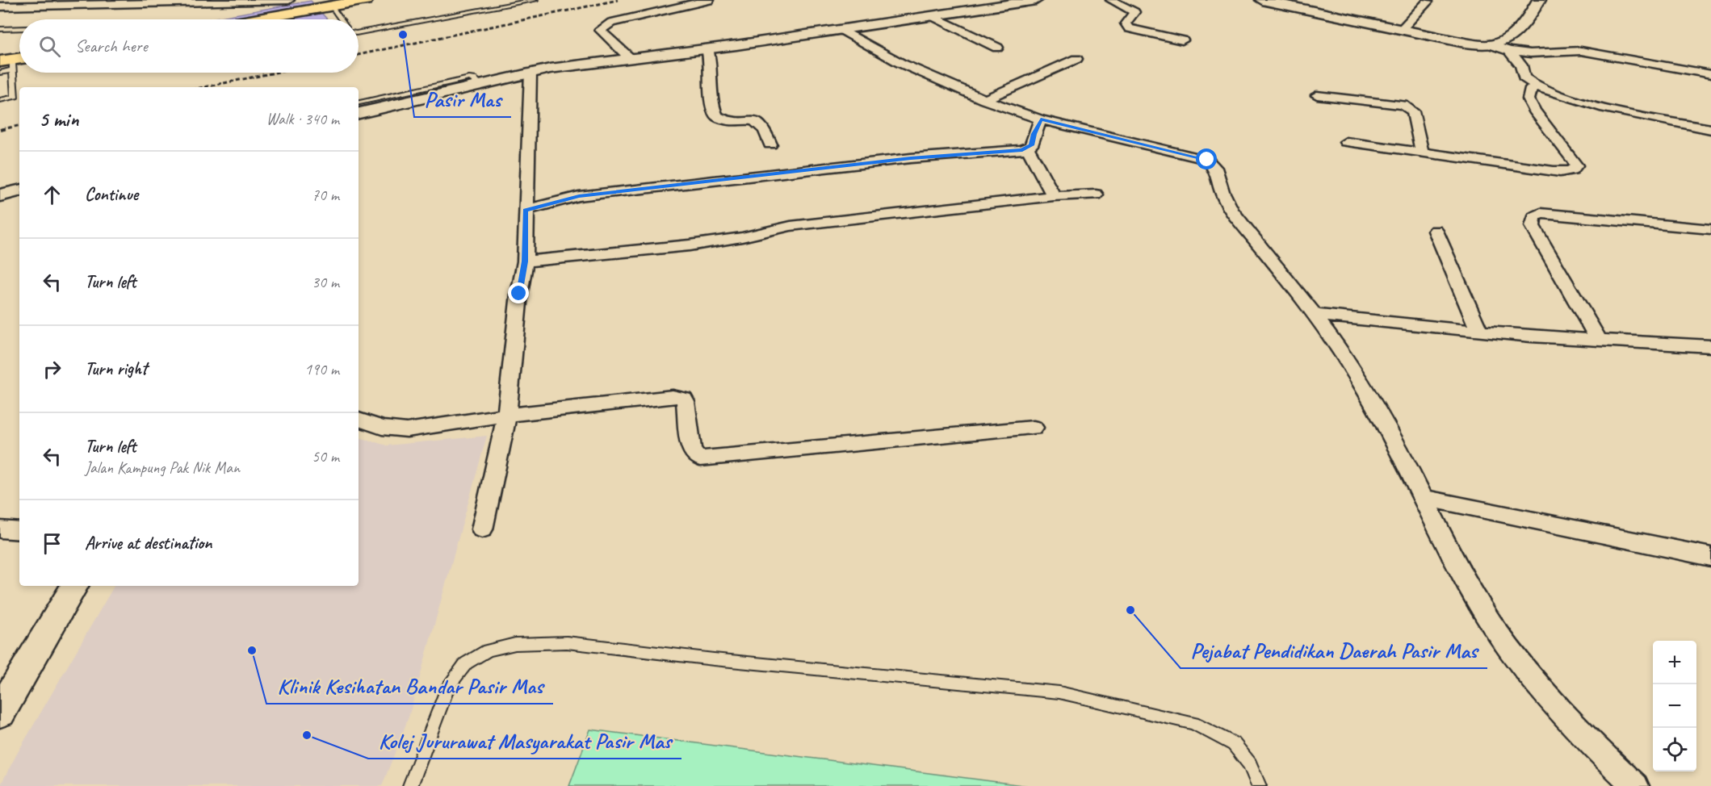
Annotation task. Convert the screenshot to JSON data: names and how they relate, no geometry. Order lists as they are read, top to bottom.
{
  "places": [
    "Pasir Mas",
    "Pejabat Pendidikan Daerah Pasir Mas",
    "Klinik Kesihatan Bandar Pasir Mas",
    "Kolej Jururawat Masyarakat Pasir Mas"
  ],
  "page": {
    "search": "Search here",
    "heading": ["5 min", "Walk · 340 m"],
    "list": [
      ["Continue", "70 m"],
      ["Turn left", "30 m"],
      ["Turn right", "190 m"],
      ["Turn left", "Jalan Kampung Pak Nik Man", "50 m"],
      "Arrive at destination"
    ],
    "map_buttons": ["+", "−"]
  }
}
